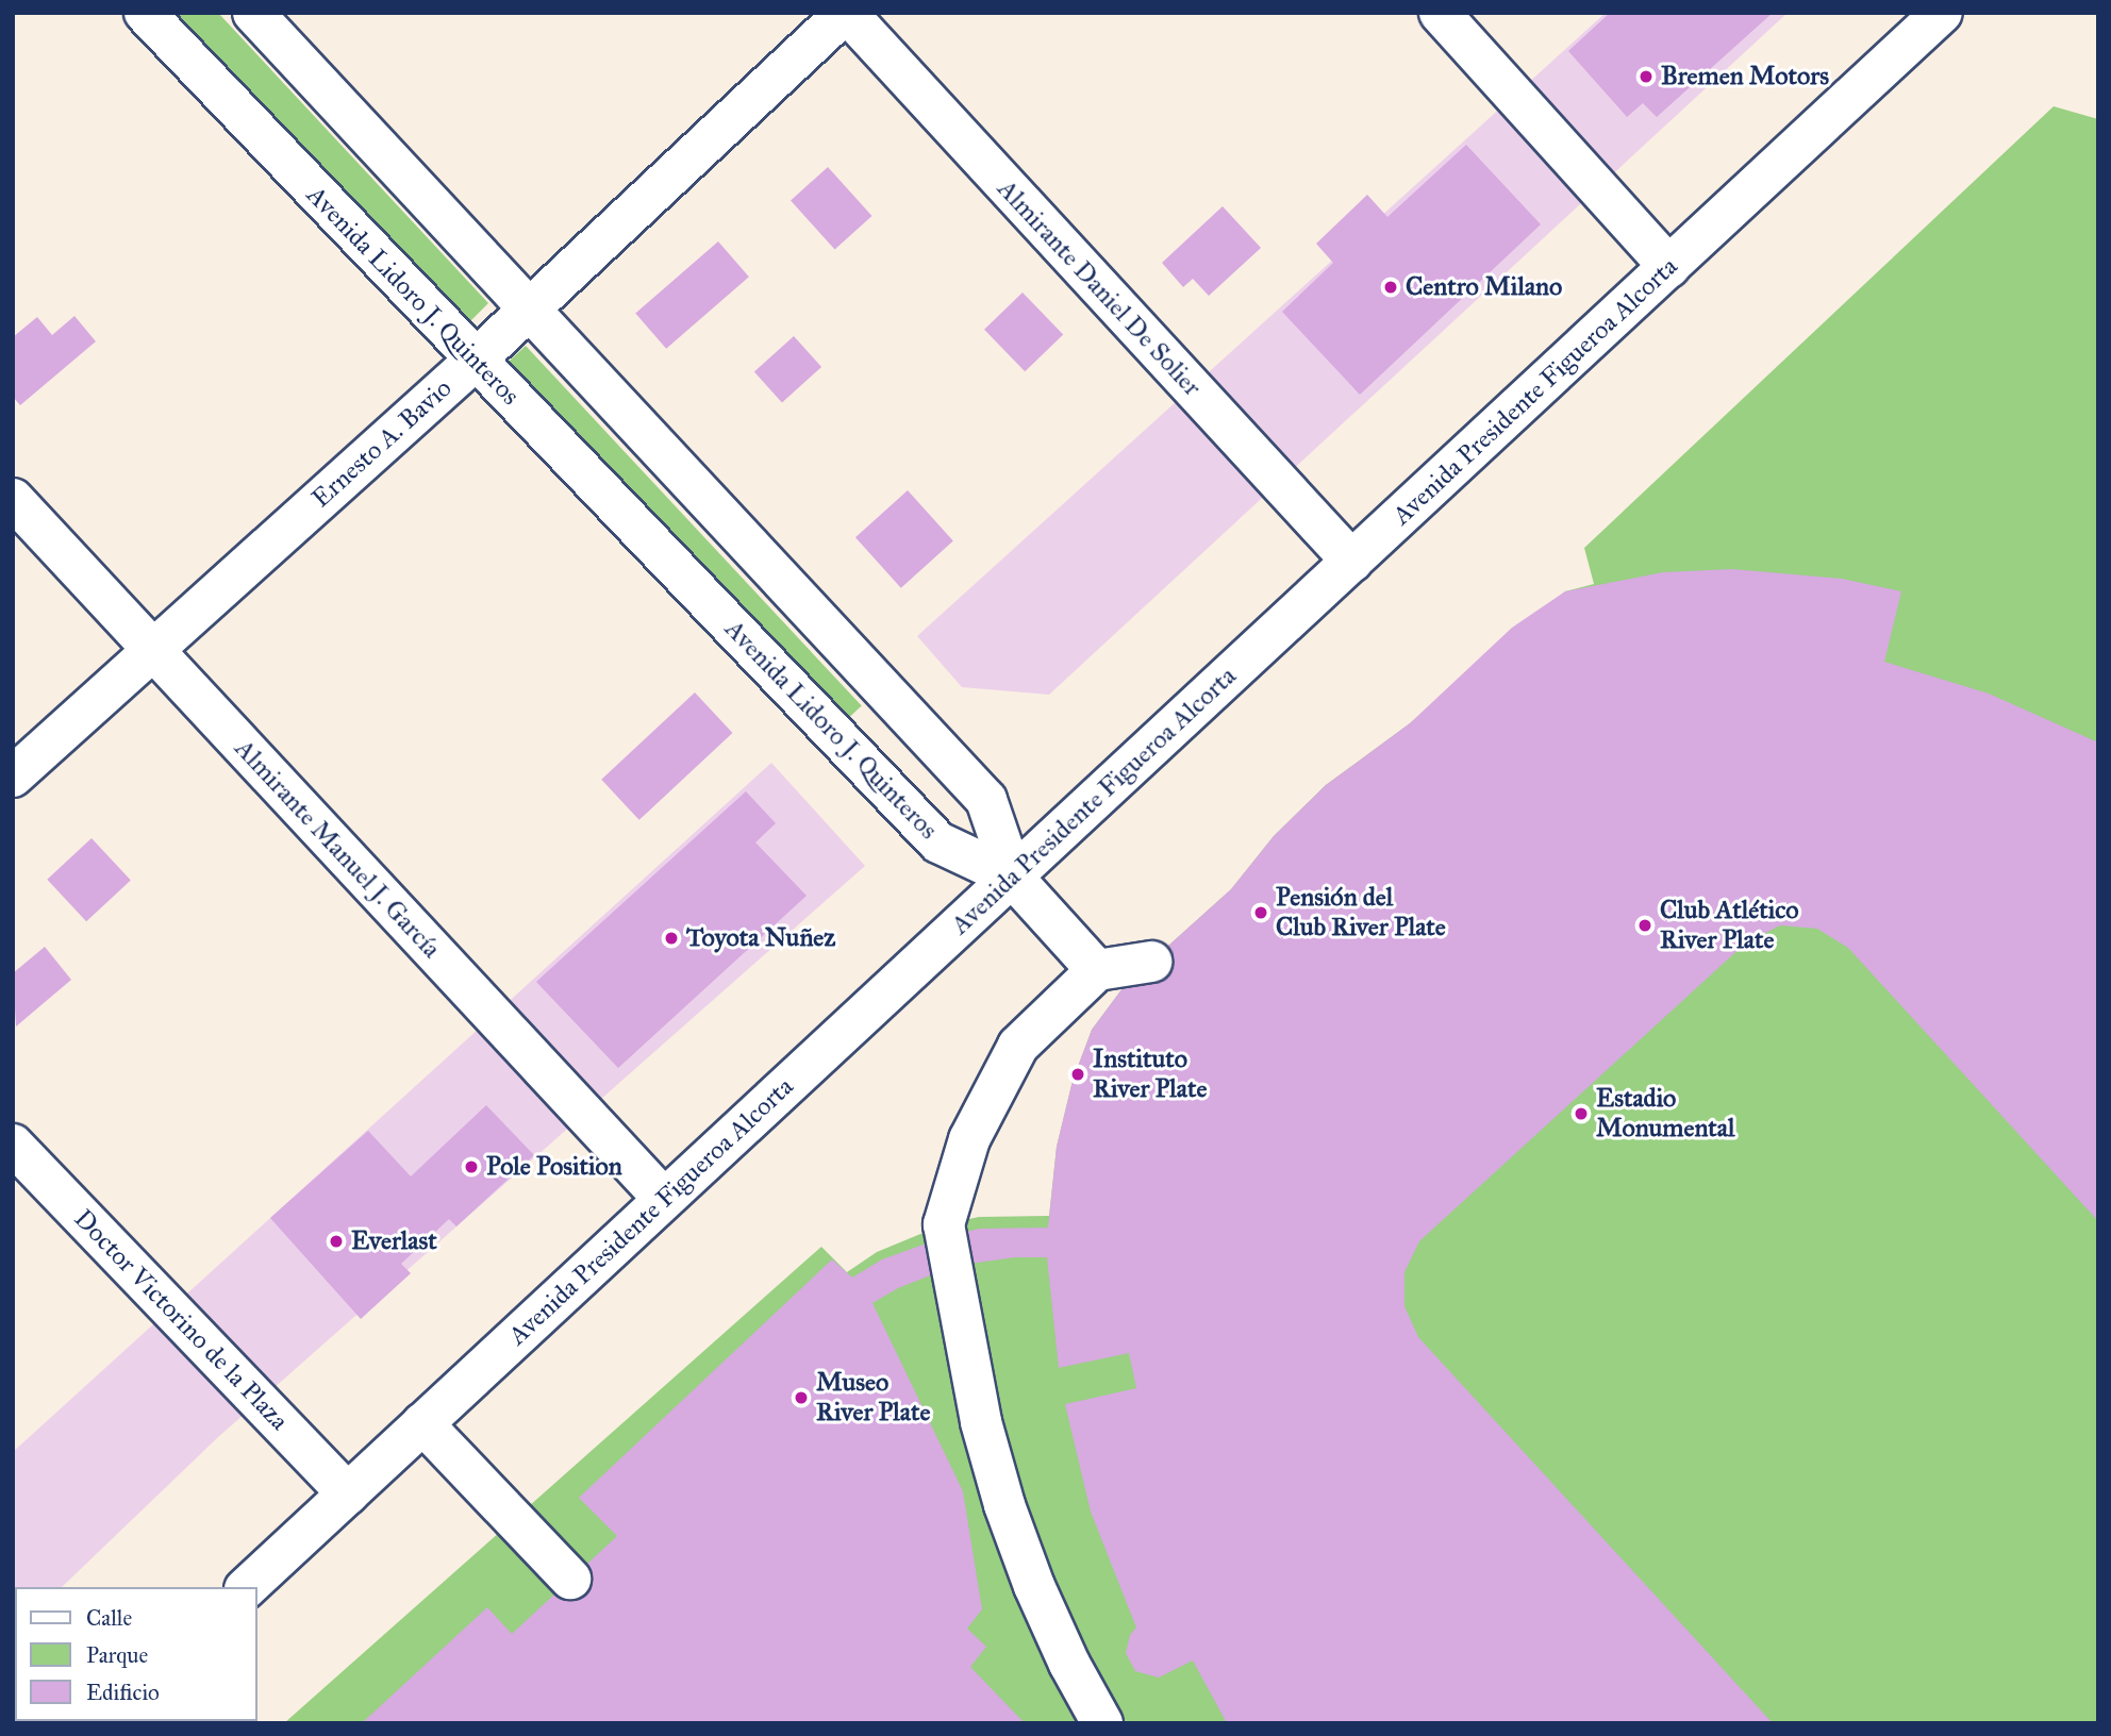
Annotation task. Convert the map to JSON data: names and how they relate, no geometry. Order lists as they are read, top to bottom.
{
  "streets": {
    "street": [
      "Almirante Daniel De Solier",
      "Avenida Lidoro J. Quinteros",
      "Avenida Presidente Figueroa Alcorta",
      "Ernesto A. Bavio",
      "Almirante Manuel J. García",
      "Doctor Victorino de la Plaza"
    ]
  },
  "crossings": [
    ["Almirante Daniel De Solier", "Avenida Presidente Figueroa Alcorta"],
    ["Almirante Daniel De Solier", "Ernesto A. Bavio"],
    ["Avenida Lidoro J. Quinteros", "Avenida Presidente Figueroa Alcorta"],
    ["Avenida Lidoro J. Quinteros", "Ernesto A. Bavio"],
    ["Avenida Presidente Figueroa Alcorta", "Almirante Manuel J. García"],
    ["Avenida Presidente Figueroa Alcorta", "Doctor Victorino de la Plaza"],
    ["Ernesto A. Bavio", "Almirante Manuel J. García"]
  ],
  "places": [
    "Bremen Motors",
    "Centro Milano",
    "Pensión del Club River Plate",
    "Club Atlético River Plate",
    "Toyota Nuñez",
    "Instituto River Plate",
    "Estadio Monumental",
    "Pole Position",
    "Everlast",
    "Museo River Plate"
  ],
  "legend": ["Calle", "Parque", "Edificio"]
}
